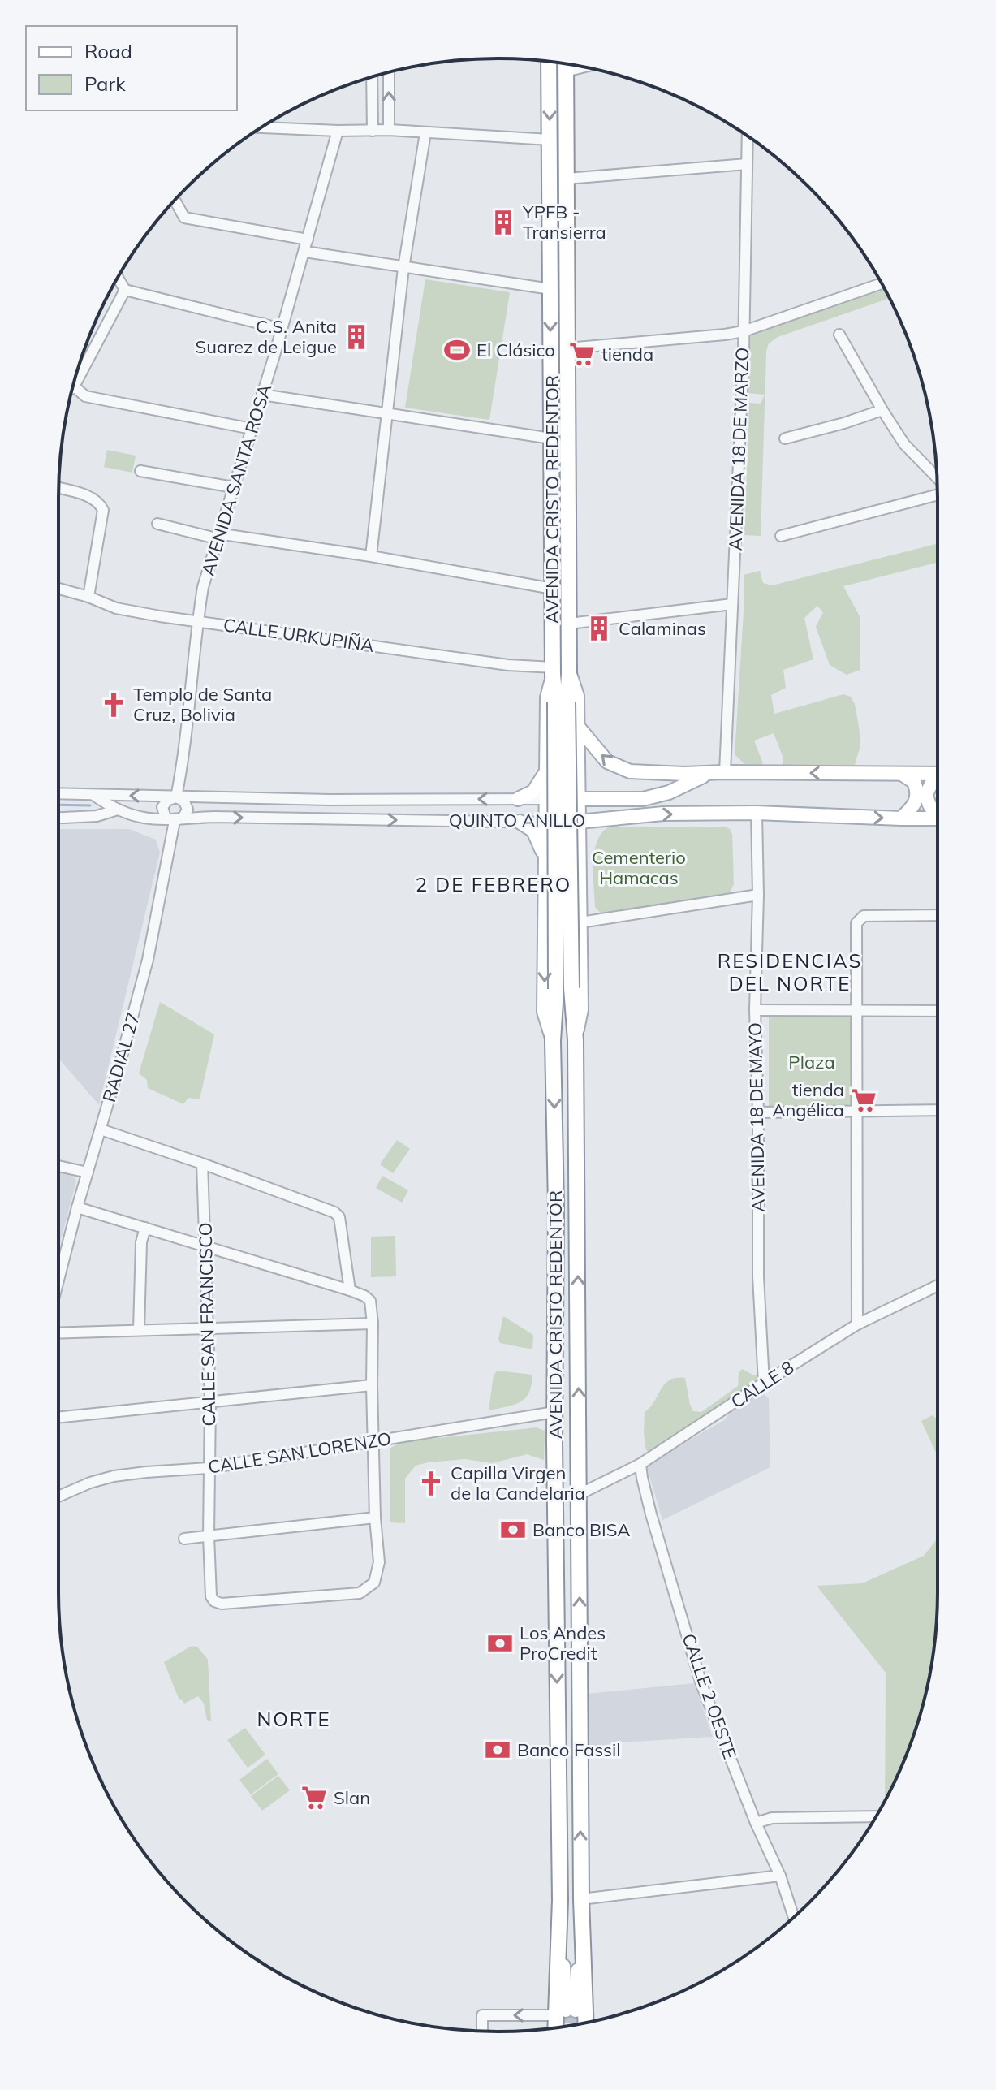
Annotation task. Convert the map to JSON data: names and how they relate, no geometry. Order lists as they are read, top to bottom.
{
  "streets": {
    "highway": ["AVENIDA CRISTO REDENTOR"],
    "main road": ["QUINTO ANILLO"],
    "street": [
      "AVENIDA 18 DE MARZO",
      "AVENIDA SANTA ROSA",
      "CALLE URKUPIÑA",
      "RADIAL 27",
      "AVENIDA 18 DE MAYO",
      "CALLE SAN FRANCISCO",
      "CALLE 8",
      "CALLE SAN LORENZO",
      "CALLE 2 OESTE"
    ]
  },
  "crossings": [
    ["AVENIDA 18 DE MARZO", "QUINTO ANILLO"],
    ["AVENIDA SANTA ROSA", "CALLE URKUPIÑA"],
    ["AVENIDA SANTA ROSA", "QUINTO ANILLO"],
    ["AVENIDA SANTA ROSA", "RADIAL 27"],
    ["AVENIDA CRISTO REDENTOR", "CALLE URKUPIÑA"],
    ["AVENIDA CRISTO REDENTOR", "QUINTO ANILLO"],
    ["AVENIDA CRISTO REDENTOR", "CALLE 8"],
    ["AVENIDA CRISTO REDENTOR", "CALLE SAN LORENZO"],
    ["QUINTO ANILLO", "RADIAL 27"],
    ["QUINTO ANILLO", "AVENIDA 18 DE MAYO"],
    ["AVENIDA 18 DE MAYO", "CALLE 8"],
    ["CALLE SAN FRANCISCO", "CALLE SAN LORENZO"],
    ["CALLE 8", "CALLE 2 OESTE"]
  ],
  "districts": ["2 DE FEBRERO", "RESIDENCIAS DEL NORTE", "NORTE"],
  "parks": ["Cementerio Hamacas", "Plaza"],
  "places": {
    "building": ["YPFB - Transierra", "C.S. Anita Suarez de Leigue", "Calaminas"],
    "sports": ["El Clásico"],
    "supermarket": ["tienda", "tienda Angélica", "Slan"],
    "church": ["Templo de Santa Cruz, Bolivia", "Capilla Virgen de la Candelaria"],
    "bank": ["Banco BISA", "Los Andes ProCredit", "Banco Fassil"]
  },
  "legend": ["Road", "Park"]
}
